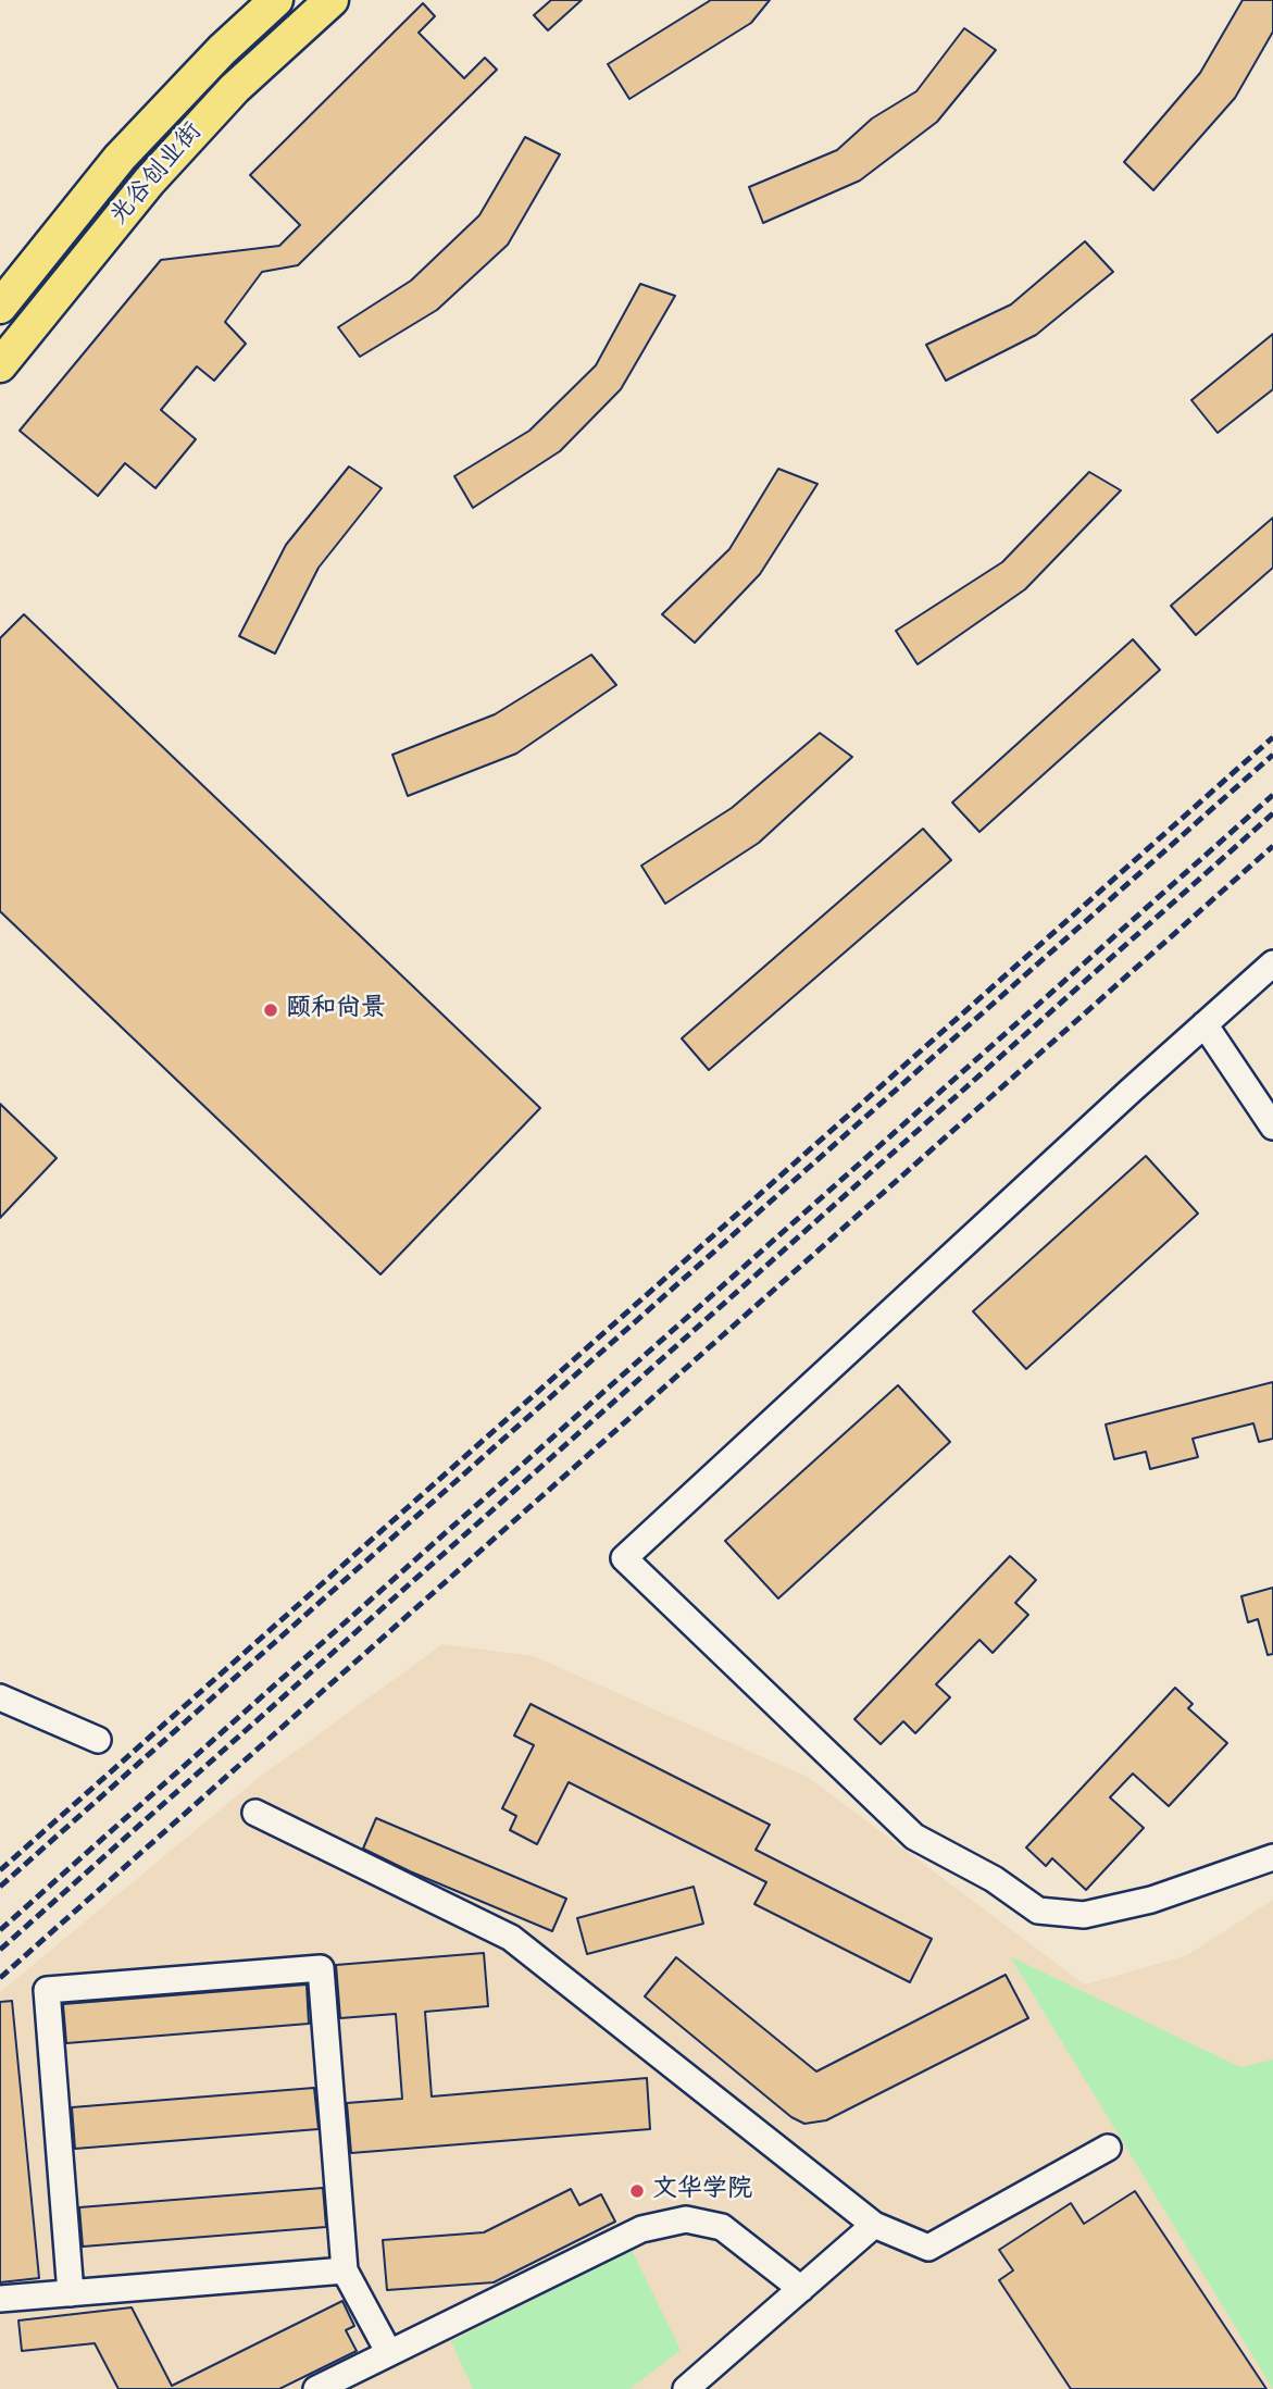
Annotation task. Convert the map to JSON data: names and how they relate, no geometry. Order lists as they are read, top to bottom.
{
  "streets": {
    "main road": ["光谷创业街"]
  },
  "places": ["颐和尚景", "文华学院"]
}
